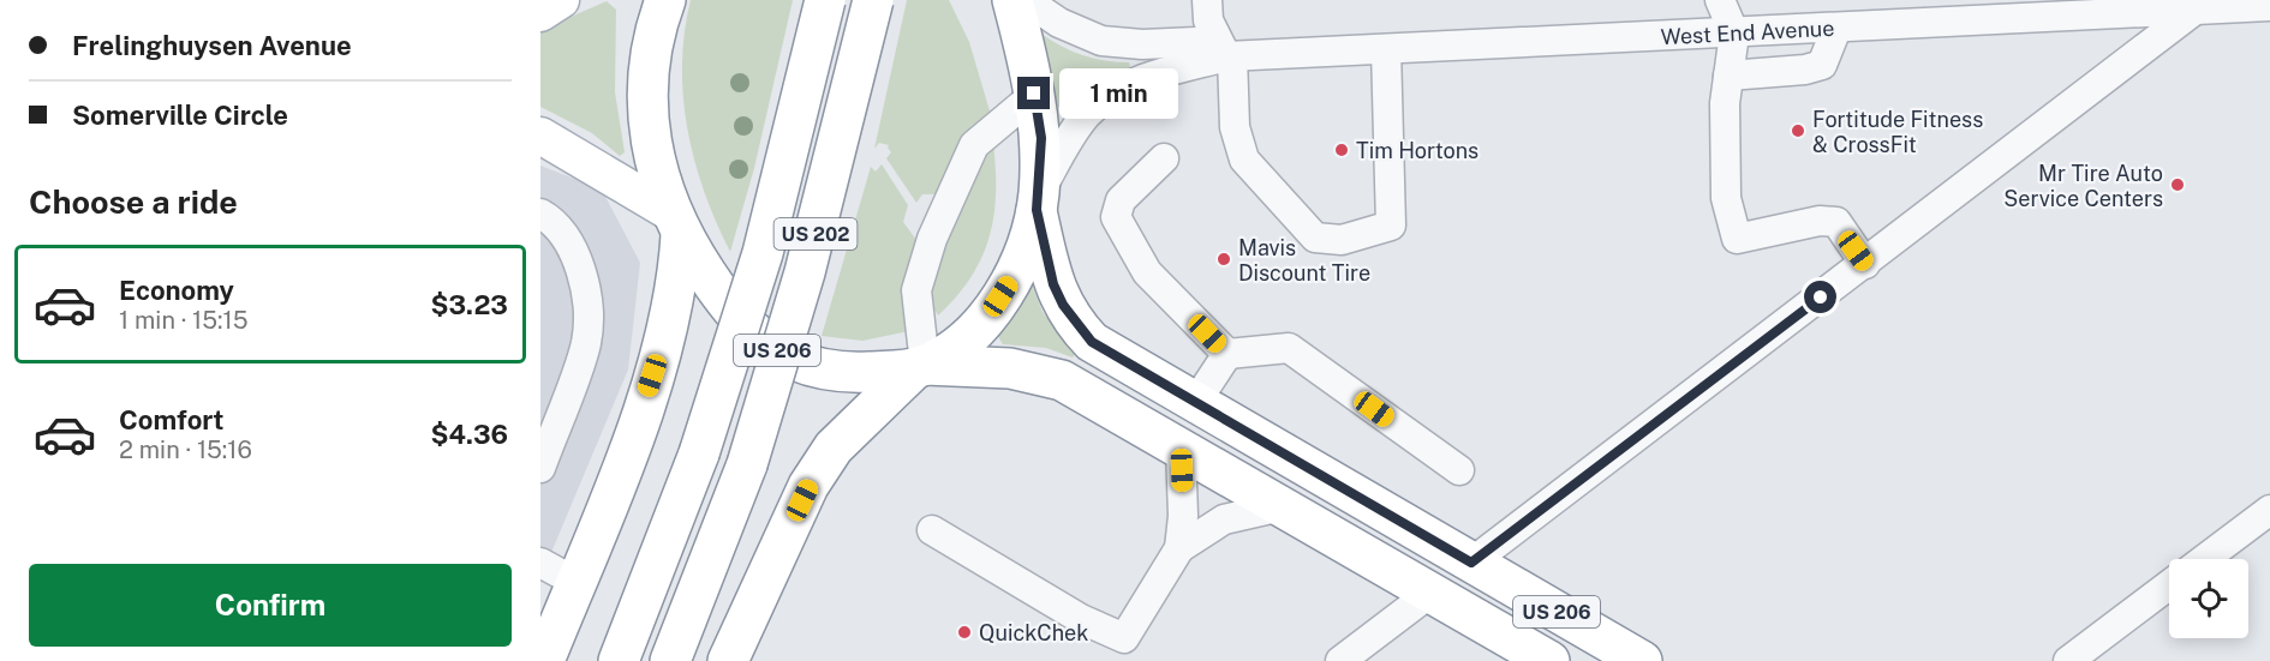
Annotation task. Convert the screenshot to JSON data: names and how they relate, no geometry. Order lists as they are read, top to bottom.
{
  "streets": {
    "highway": ["US 202", "US 206"],
    "street": ["West End Avenue"]
  },
  "crossings": [
    ["West End Avenue", "US 206"]
  ],
  "places": [
    "Fortitude Fitness & CrossFit",
    "Tim Hortons",
    "Mr Tire Auto Service Centers",
    "Mavis Discount Tire",
    "QuickChek"
  ],
  "page": {
    "banner": ["Frelinghuysen Avenue", "Somerville Circle"],
    "bubble": "1 min",
    "heading": "Choose a ride",
    "list": [
      {
        "name": "Economy",
        "note": "1 min · 15:15",
        "value": "$3.23"
      },
      {
        "name": "Comfort",
        "note": "2 min · 15:16",
        "value": "$4.36"
      }
    ],
    "buttons": "Confirm"
  }
}
